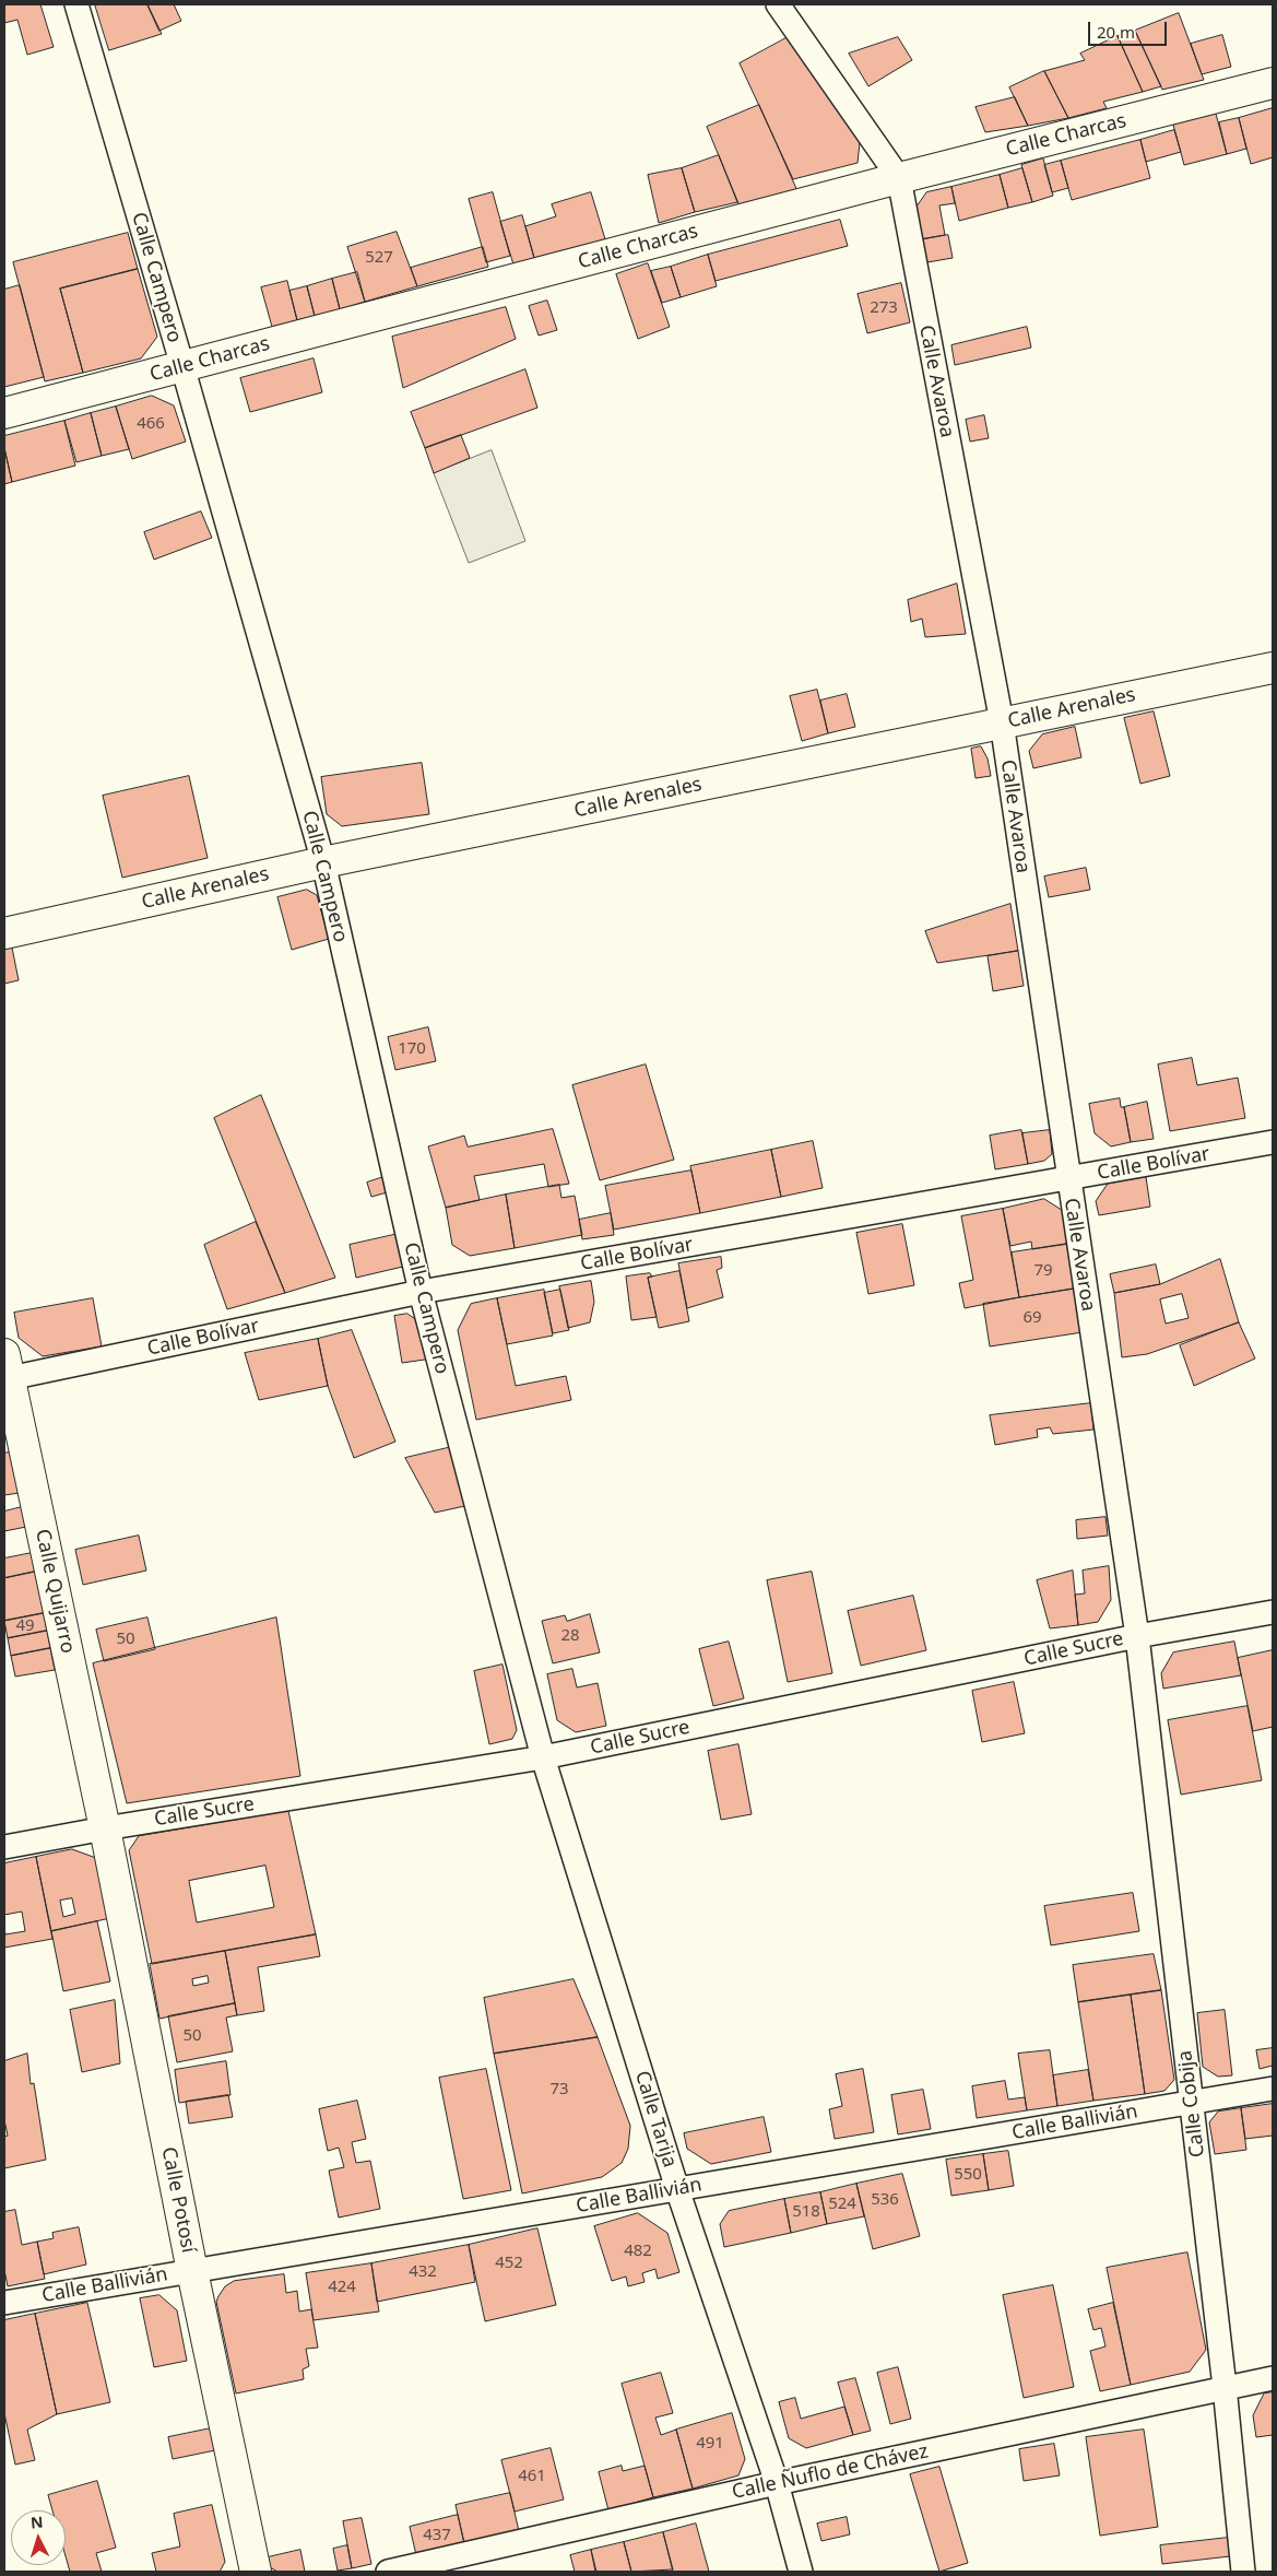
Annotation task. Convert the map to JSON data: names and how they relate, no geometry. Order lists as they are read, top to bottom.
{
  "streets": {
    "street": [
      "Calle Charcas",
      "Calle Campero",
      "Calle Avaroa",
      "Calle Arenales",
      "Calle Bolívar",
      "Calle Quijarro",
      "Calle Sucre",
      "Calle Cobija",
      "Calle Tarija",
      "Calle Ballivián",
      "Calle Potosí",
      "Calle Ñuflo de Chávez"
    ]
  },
  "crossings": [
    ["Calle Charcas", "Calle Campero"],
    ["Calle Charcas", "Calle Avaroa"],
    ["Calle Campero", "Calle Arenales"],
    ["Calle Campero", "Calle Bolívar"],
    ["Calle Campero", "Calle Sucre"],
    ["Calle Campero", "Calle Tarija"],
    ["Calle Avaroa", "Calle Arenales"],
    ["Calle Avaroa", "Calle Bolívar"],
    ["Calle Avaroa", "Calle Sucre"],
    ["Calle Avaroa", "Calle Cobija"],
    ["Calle Bolívar", "Calle Quijarro"],
    ["Calle Quijarro", "Calle Sucre"],
    ["Calle Quijarro", "Calle Potosí"],
    ["Calle Sucre", "Calle Cobija"],
    ["Calle Sucre", "Calle Tarija"],
    ["Calle Sucre", "Calle Potosí"],
    ["Calle Cobija", "Calle Ballivián"],
    ["Calle Cobija", "Calle Ñuflo de Chávez"],
    ["Calle Tarija", "Calle Ballivián"],
    ["Calle Tarija", "Calle Ñuflo de Chávez"],
    ["Calle Ballivián", "Calle Potosí"]
  ],
  "house_numbers": [
    "527",
    "273",
    "466",
    "170",
    "79",
    "69",
    "49",
    "28",
    "50",
    "50",
    "73",
    "550",
    "536",
    "524",
    "518",
    "482",
    "452",
    "432",
    "424",
    "491",
    "461",
    "437"
  ],
  "scale_bar": "20 m",
  "north": "top"
}
